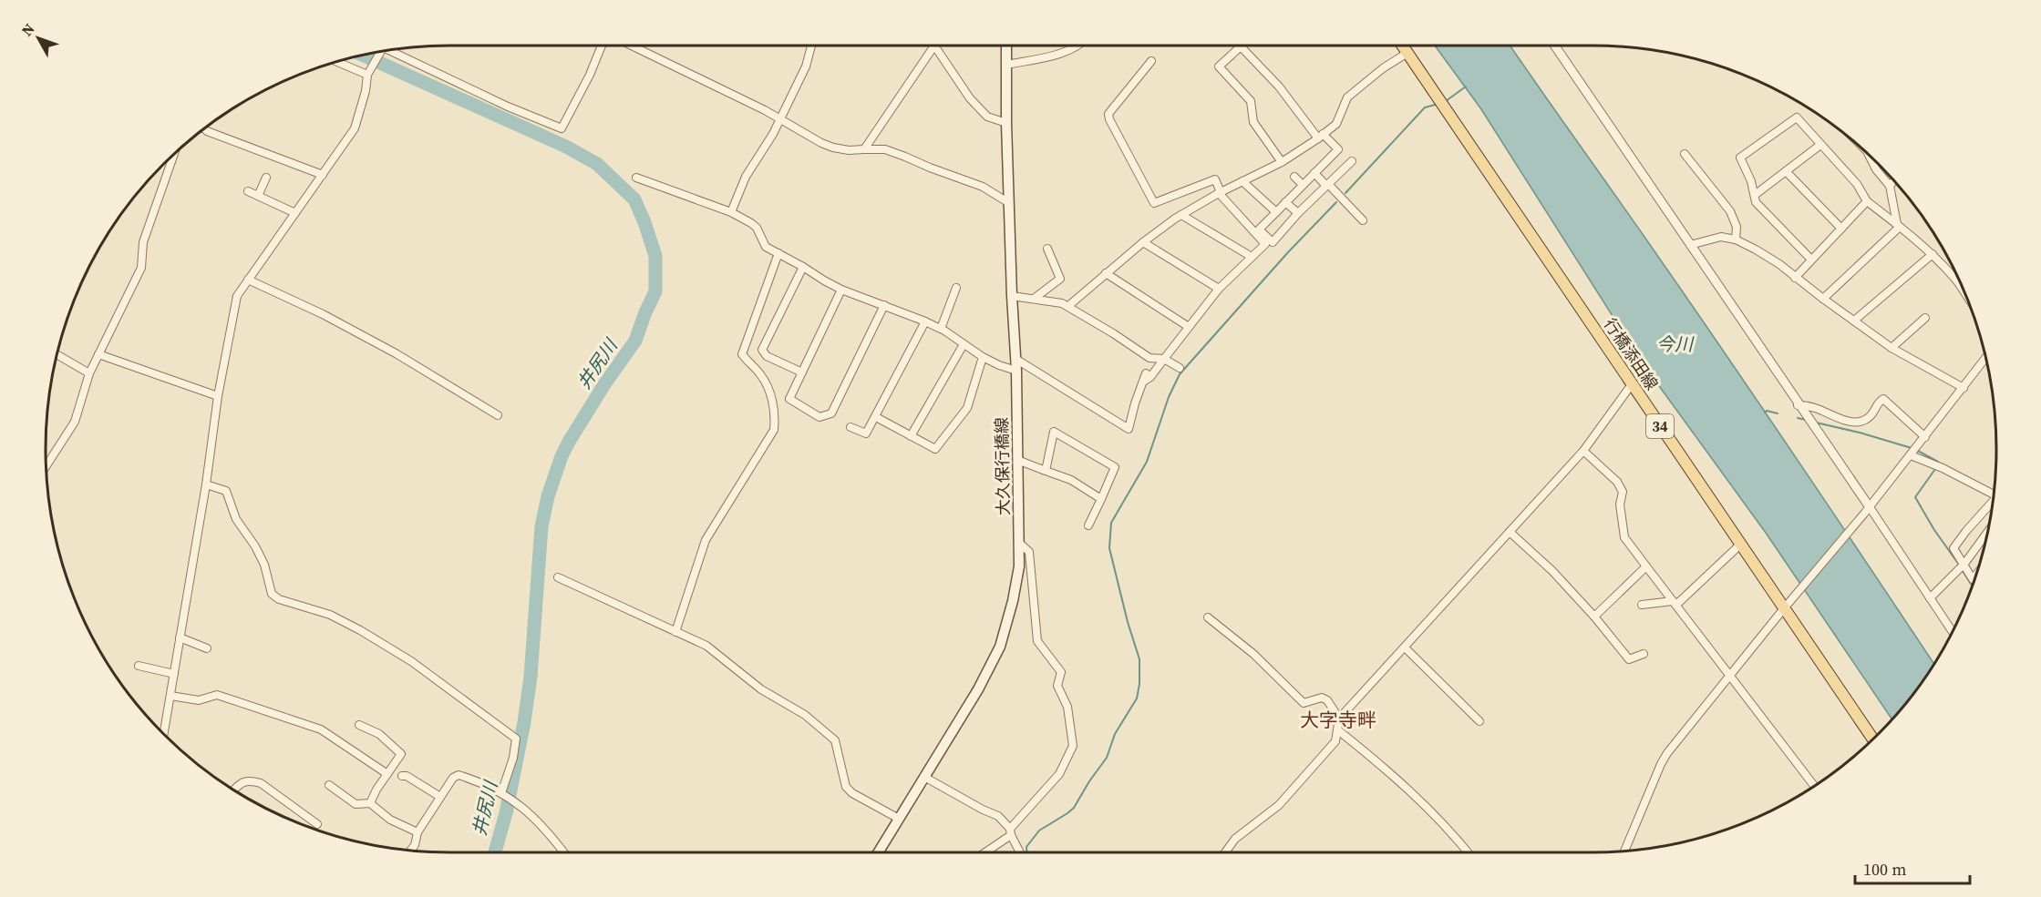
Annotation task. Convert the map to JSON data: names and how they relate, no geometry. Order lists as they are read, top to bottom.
{
  "streets": {
    "main road": ["行橋添田線", "34", "大久保行橋線"]
  },
  "districts": ["大字寺畔"],
  "water": ["今川", "井尻川"],
  "scale_bar": "100 m",
  "north": "top left"
}
